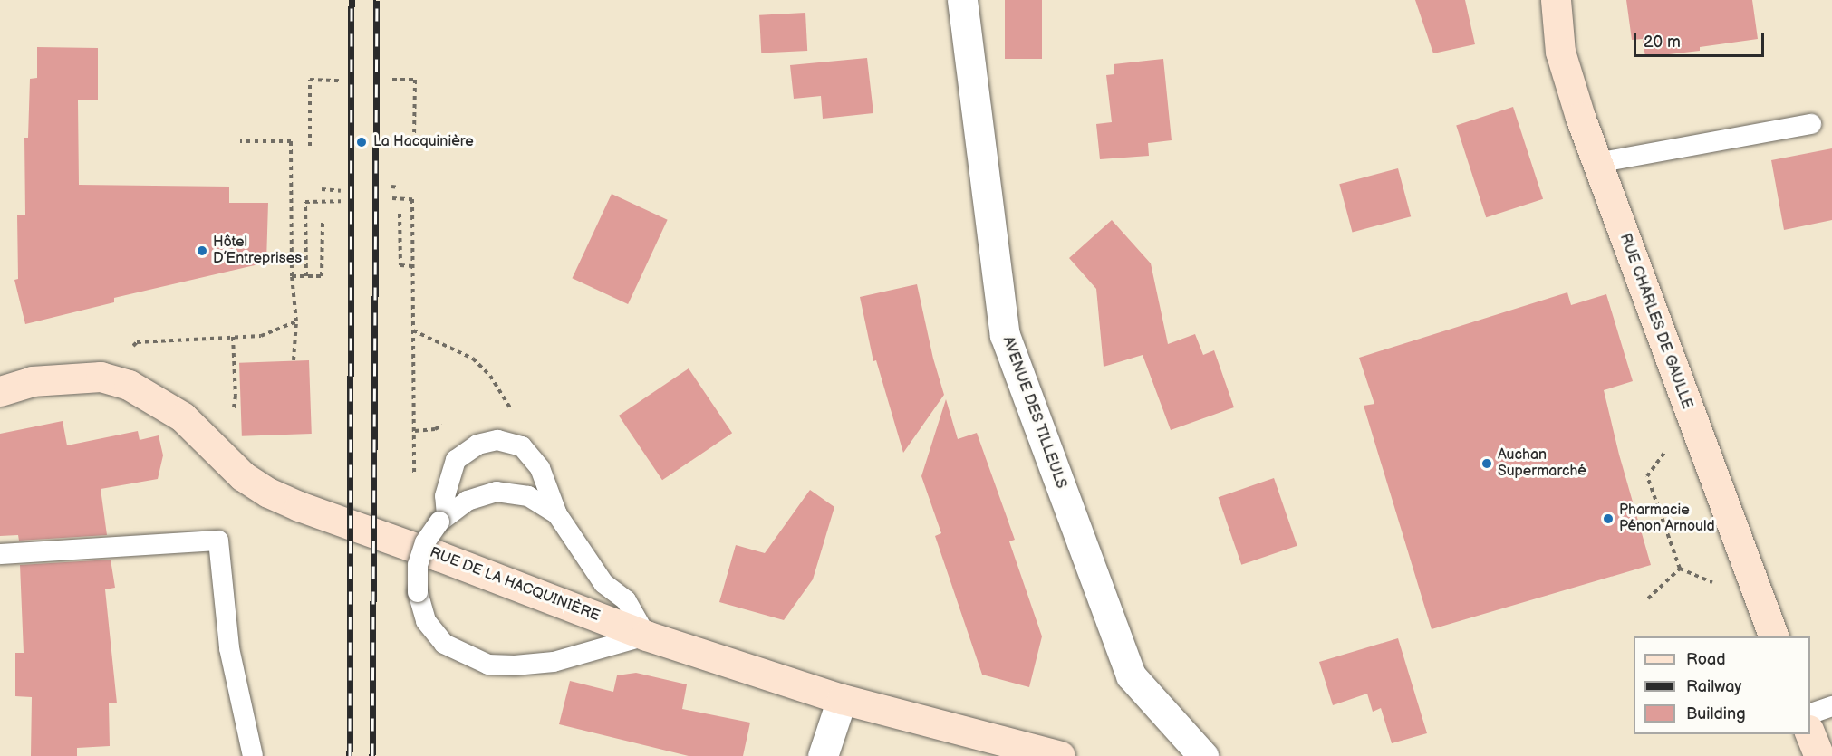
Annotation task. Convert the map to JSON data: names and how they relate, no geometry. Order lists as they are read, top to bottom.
{
  "streets": {
    "street": ["RUE CHARLES DE GAULLE", "AVENUE DES TILLEULS", "RUE DE LA HACQUINIÈRE"]
  },
  "places": [
    "La Hacquinière",
    "Hôtel D’Entreprises",
    "Auchan Supermarché",
    "Pharmacie Pénon Arnould"
  ],
  "legend": ["Road", "Railway", "Building"],
  "scale_bar": "20 m"
}
